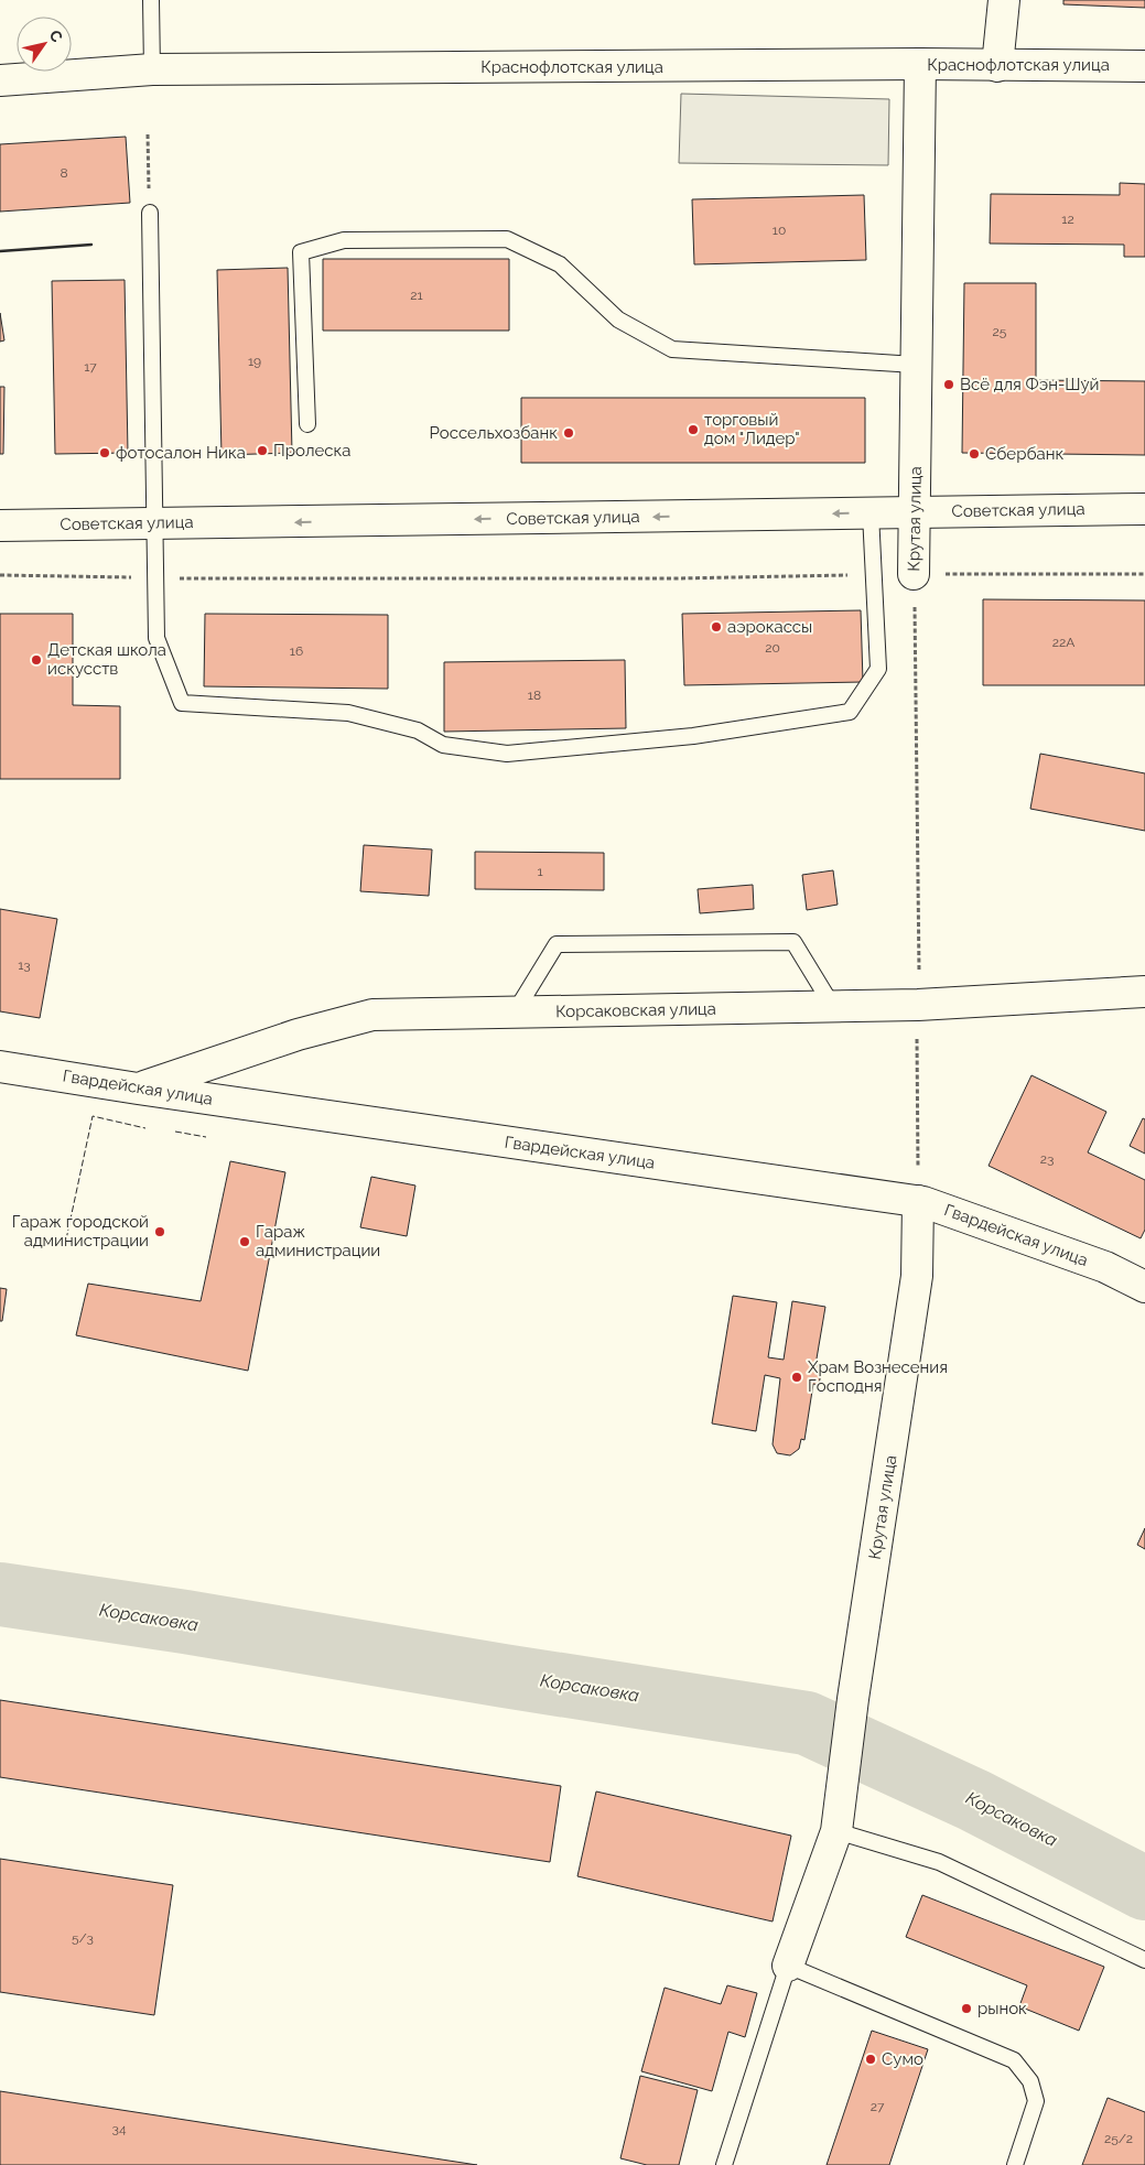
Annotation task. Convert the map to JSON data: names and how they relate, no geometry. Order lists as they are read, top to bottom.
{
  "streets": {
    "main road": [
      "Краснофлотская улица",
      "Советская улица",
      "Крутая улица",
      "Корсаковская улица",
      "Гвардейская улица"
    ]
  },
  "crossings": [
    ["Краснофлотская улица", "Крутая улица"],
    ["Советская улица", "Крутая улица"],
    ["Крутая улица", "Гвардейская улица"],
    ["Корсаковская улица", "Гвардейская улица"]
  ],
  "one_way": ["Советская улица"],
  "water": ["Корсаковка"],
  "places": [
    "Всё для Фэн-Шуй",
    "торговый дом \"Лидер\"",
    "Россельхозбанк",
    "Пролеска",
    "фотосалон Ника",
    "Сбербанк",
    "аэрокассы",
    "Детская школа искусств",
    "Гараж городской администрации",
    "Гараж администрации",
    "Храм Вознесения Господня",
    "рынок",
    "Сумо"
  ],
  "house_numbers": [
    "8",
    "12",
    "10",
    "21",
    "25",
    "19",
    "17",
    "22А",
    "20",
    "16",
    "18",
    "1",
    "13",
    "23",
    "5/3",
    "27",
    "34",
    "25/2"
  ],
  "north": "top right"
}
